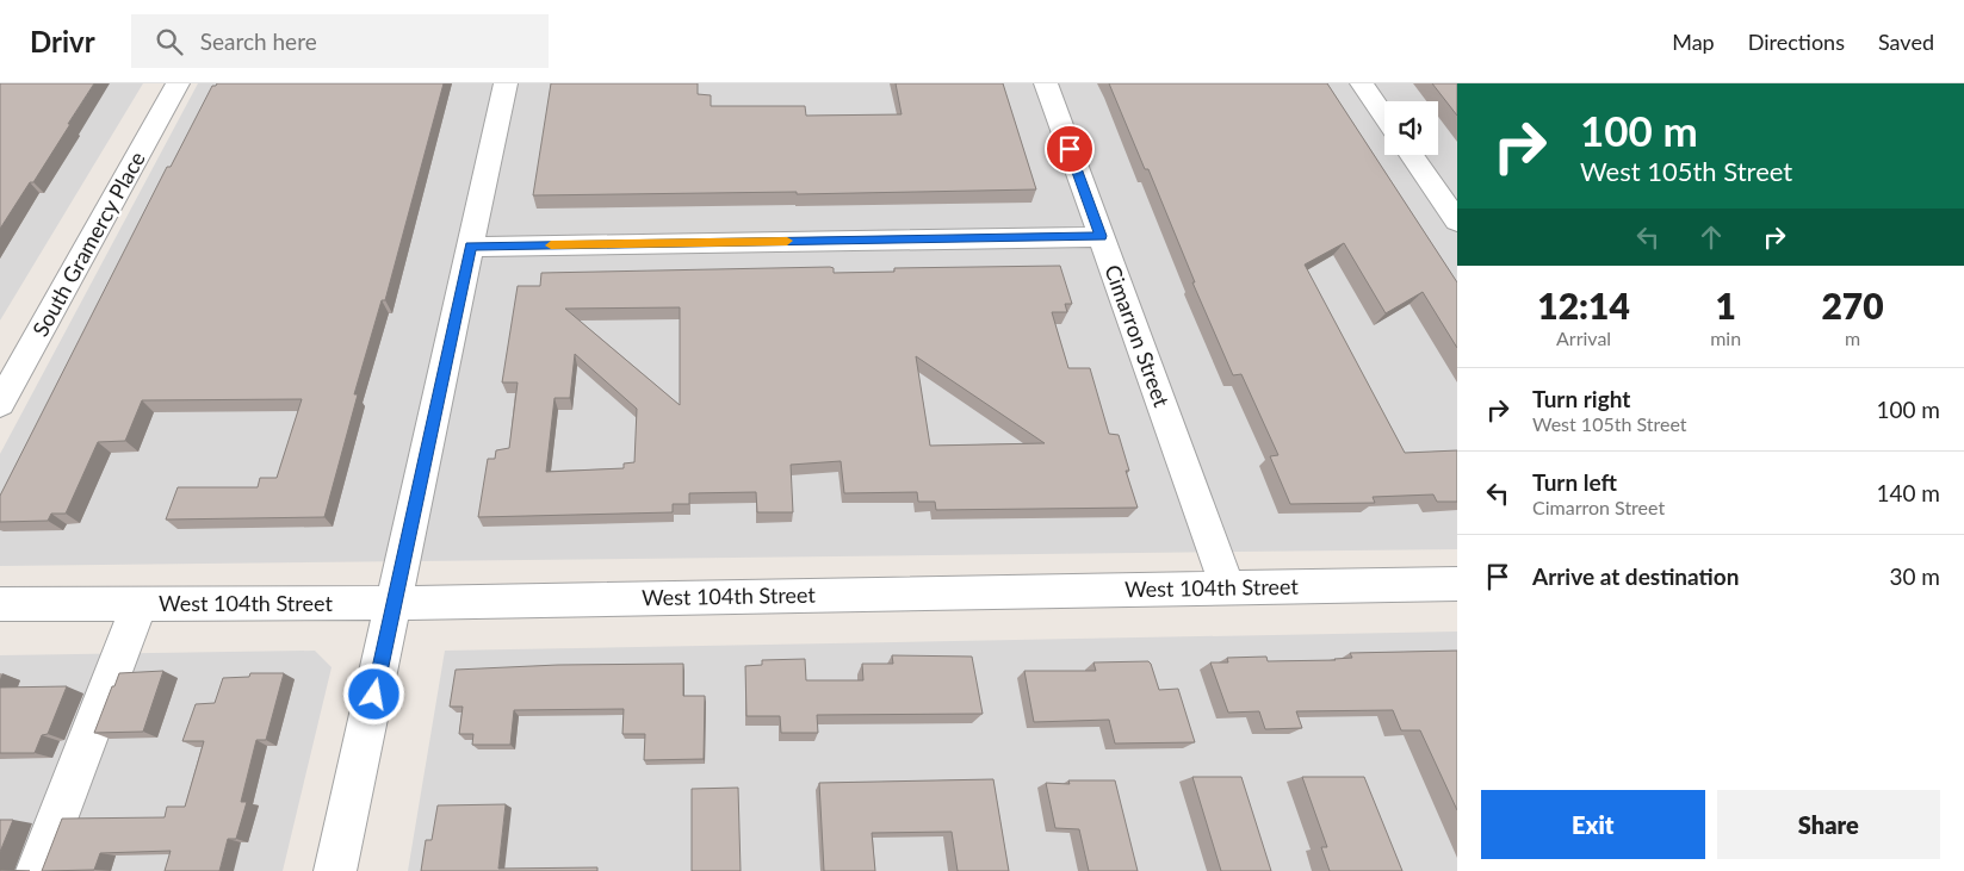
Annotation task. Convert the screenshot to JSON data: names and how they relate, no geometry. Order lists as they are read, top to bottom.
{
  "streets": {
    "street": ["South Gramercy Place", "Cimarron Street", "West 104th Street"]
  },
  "crossings": [
    ["Cimarron Street", "West 104th Street"]
  ],
  "page": {
    "header": "Drivr",
    "search": "Search here",
    "nav": ["Map", "Directions", "Saved"],
    "turn": ["100 m", "West 105th Street"],
    "eta": [
      "12:14",
      "Arrival",
      "1",
      "min",
      "270",
      "m"
    ],
    "list": [
      {
        "name": "Turn right",
        "note": "West 105th Street",
        "value": "100 m"
      },
      {
        "name": "Turn left",
        "note": "Cimarron Street",
        "value": "140 m"
      },
      {
        "name": "Arrive at destination",
        "value": "30 m"
      }
    ],
    "buttons": ["Exit", "Share"]
  }
}
